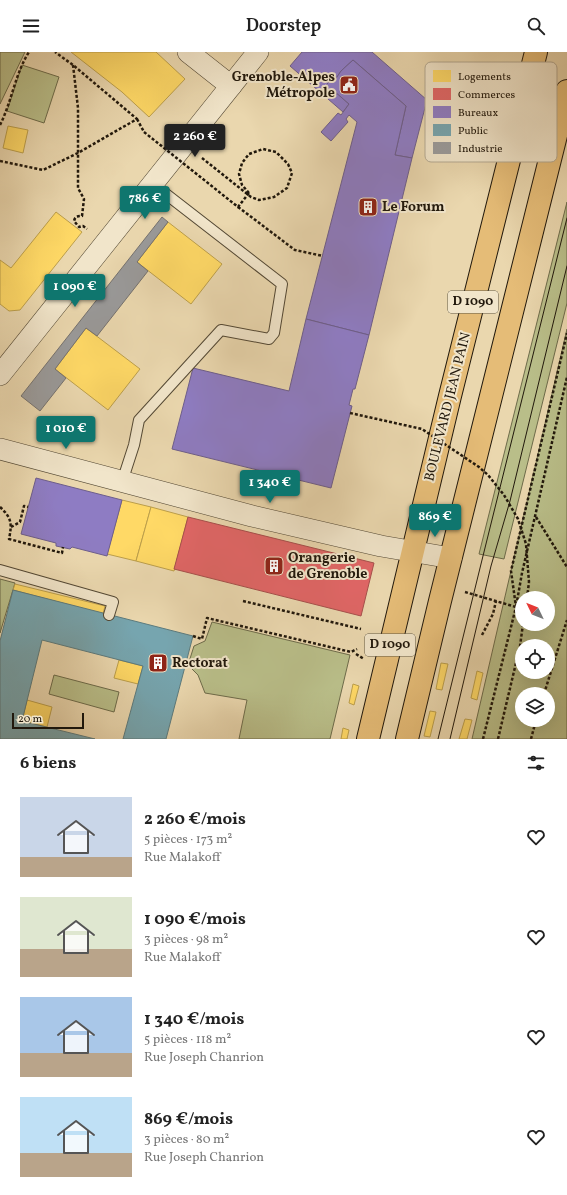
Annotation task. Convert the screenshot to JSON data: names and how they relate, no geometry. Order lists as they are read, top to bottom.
{
  "streets": {
    "main road": ["D 1090", "BOULEVARD JEAN PAIN"]
  },
  "places": {
    "public building": ["Grenoble-Alpes Métropole"],
    "building": ["Le Forum", "Orangerie de Grenoble", "Rectorat"]
  },
  "legend": [
    "Logements",
    "Commerces",
    "Bureaux",
    "Public",
    "Industrie"
  ],
  "scale_bar": "20 m",
  "north": "top left",
  "page": {
    "header": "Doorstep",
    "price": [
      "2 260 €",
      "786 €",
      "1 090 €",
      "1 010 €",
      "1 340 €",
      "869 €"
    ],
    "scale": "20 m",
    "heading": "6 biens",
    "list": [
      {
        "name": "2 260 €/mois",
        "note": "5 pièces · 173 m² · Rue Malakoff"
      },
      {
        "name": "1 090 €/mois",
        "note": "3 pièces · 98 m² · Rue Malakoff"
      },
      {
        "name": "1 340 €/mois",
        "note": "5 pièces · 118 m² · Rue Joseph Chanrion"
      },
      {
        "name": "869 €/mois",
        "note": "3 pièces · 80 m² · Rue Joseph Chanrion"
      }
    ]
  }
}
